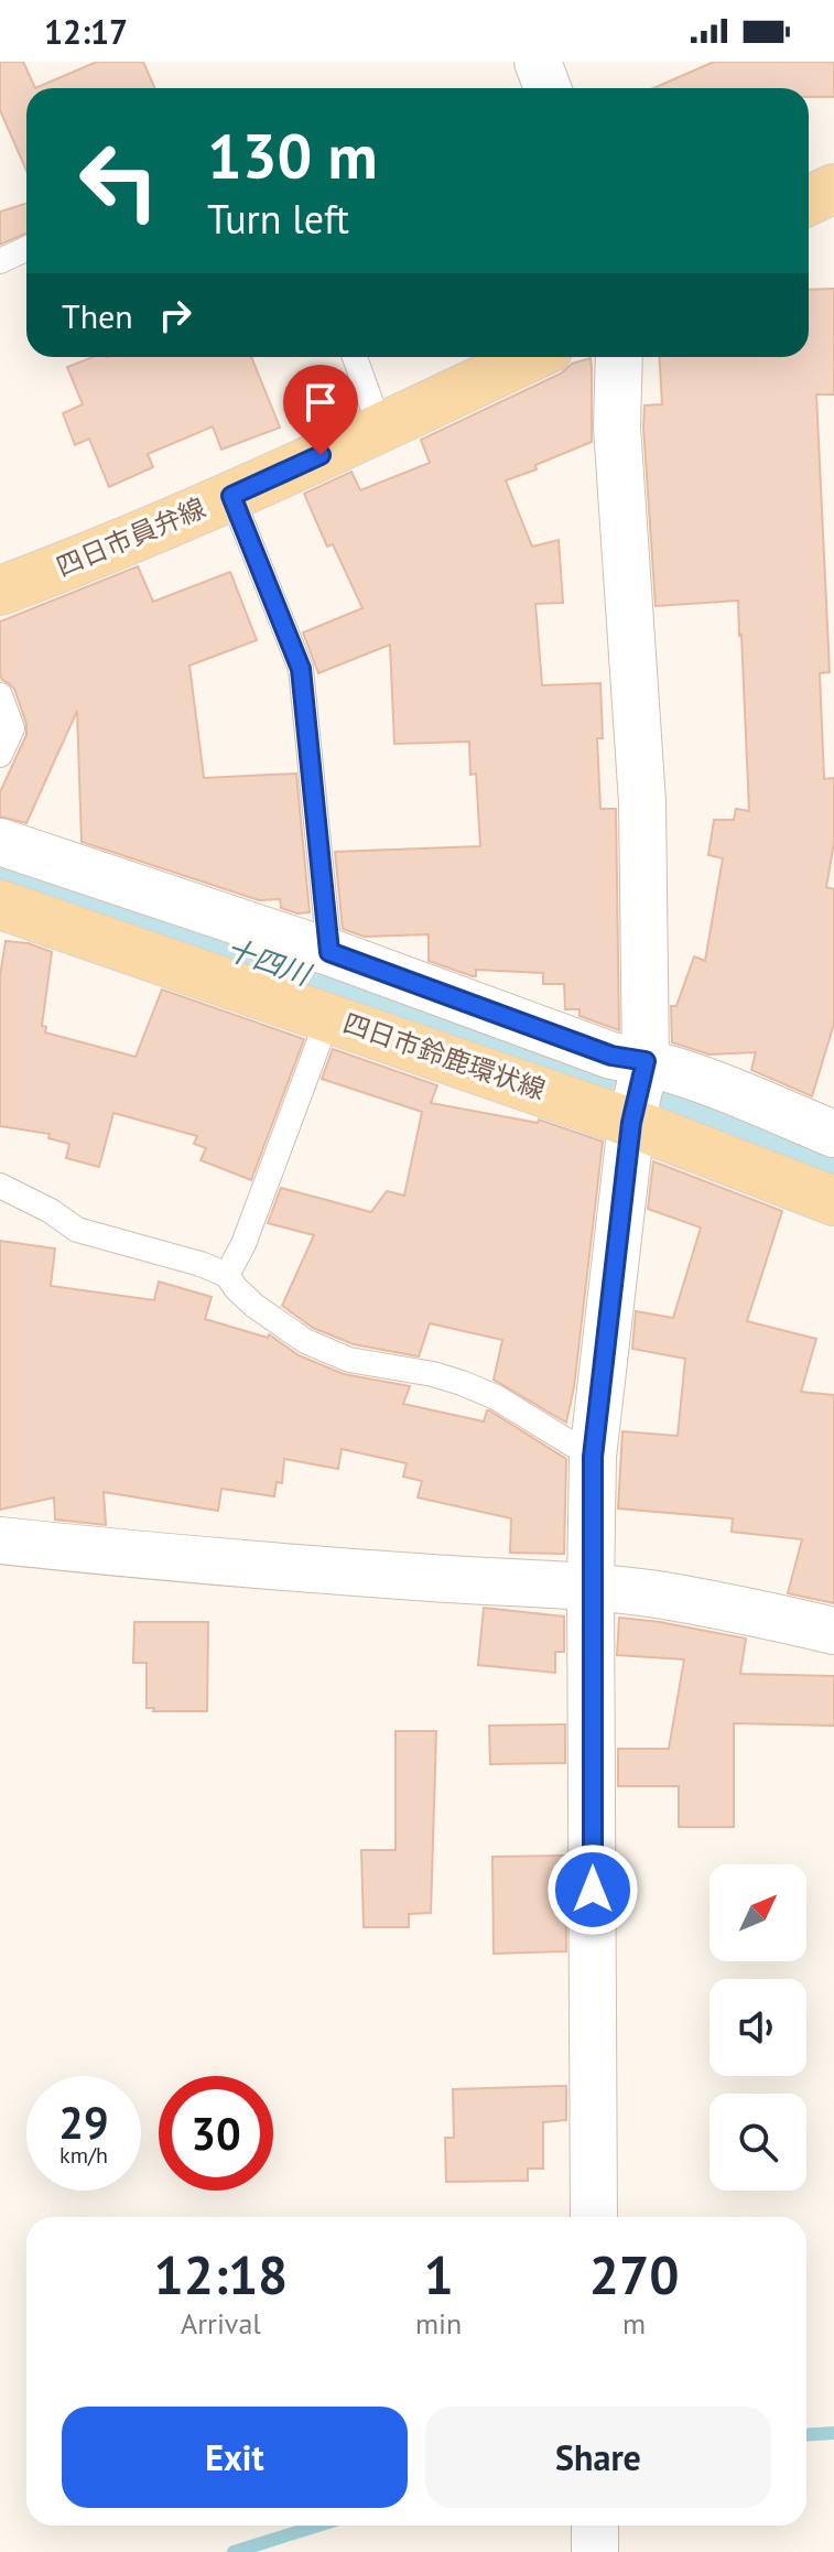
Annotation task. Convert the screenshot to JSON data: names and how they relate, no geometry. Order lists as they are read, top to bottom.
{
  "streets": {
    "main road": ["四日市員弁線", "四日市鈴鹿環状線"]
  },
  "water": ["十四川"],
  "north": "top right",
  "page": {
    "status": "12:17",
    "turn": ["130 m", "Turn left"],
    "then": "Then",
    "speed": "29 km/h",
    "limit": "30",
    "eta": [
      "12:18",
      "Arrival",
      "1",
      "min",
      "270",
      "m"
    ],
    "buttons": ["Exit", "Share"]
  }
}
